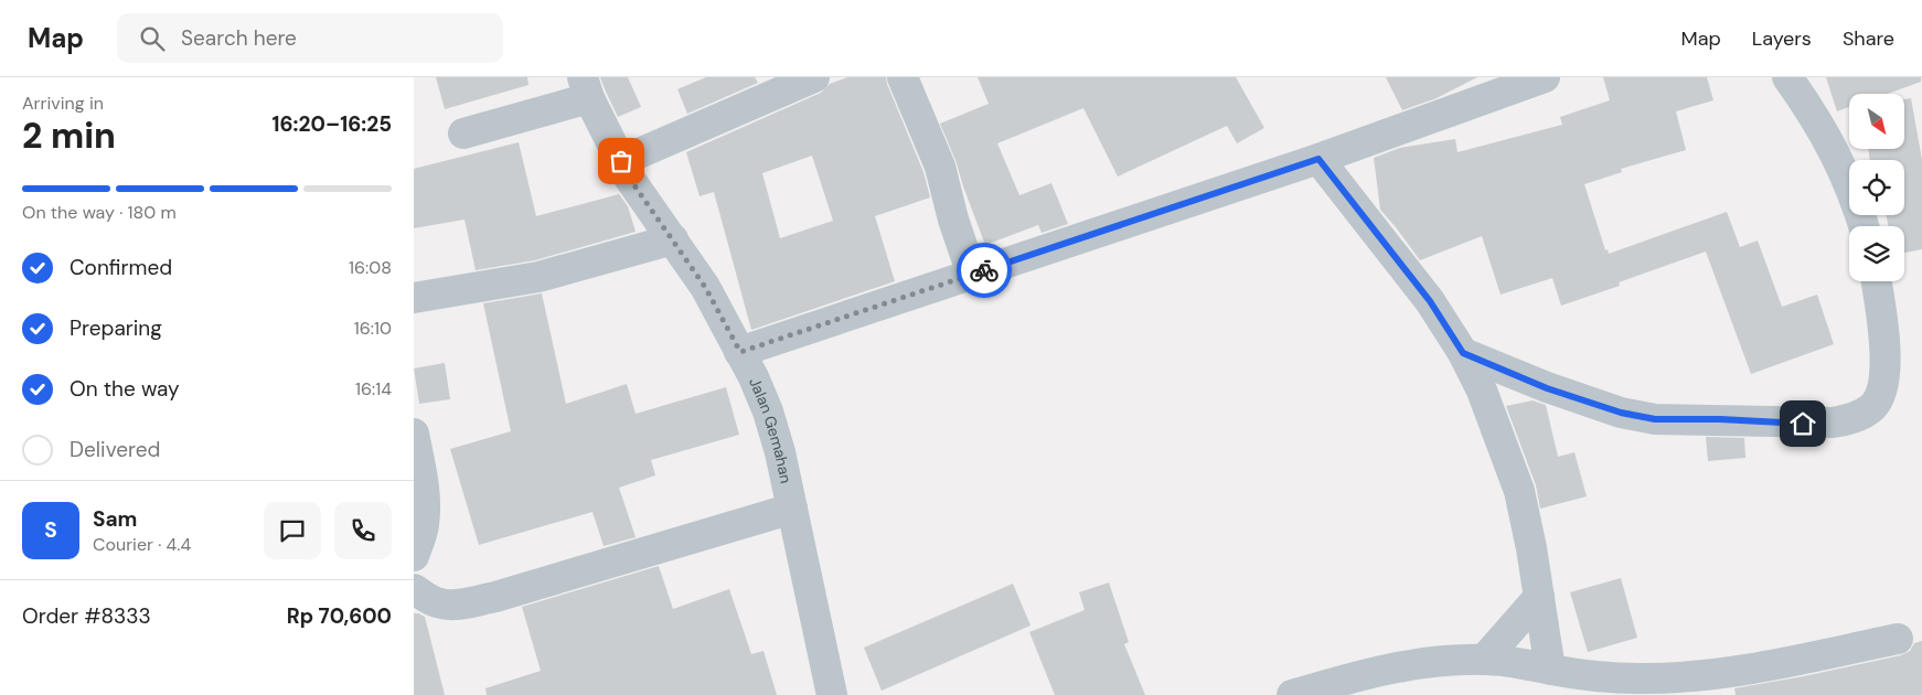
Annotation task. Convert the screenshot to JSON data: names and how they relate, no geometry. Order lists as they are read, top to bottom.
{
  "streets": {
    "street": ["Jalan Gemahan"]
  },
  "north": "bottom right",
  "page": {
    "header": "Map",
    "search": "Search here",
    "nav": ["Map", "Layers", "Share"],
    "heading": ["2 min", "Arriving in", "16:20–16:25"],
    "panel": [
      "Sam",
      "Courier · 4.4",
      "Order #8333",
      "Rp 70,600"
    ],
    "bar": "On the way · 180 m",
    "list": [
      ["Confirmed", "16:08"],
      ["Preparing", "16:10"],
      ["On the way", "16:14"],
      "Delivered"
    ],
    "round": "S"
  }
}
